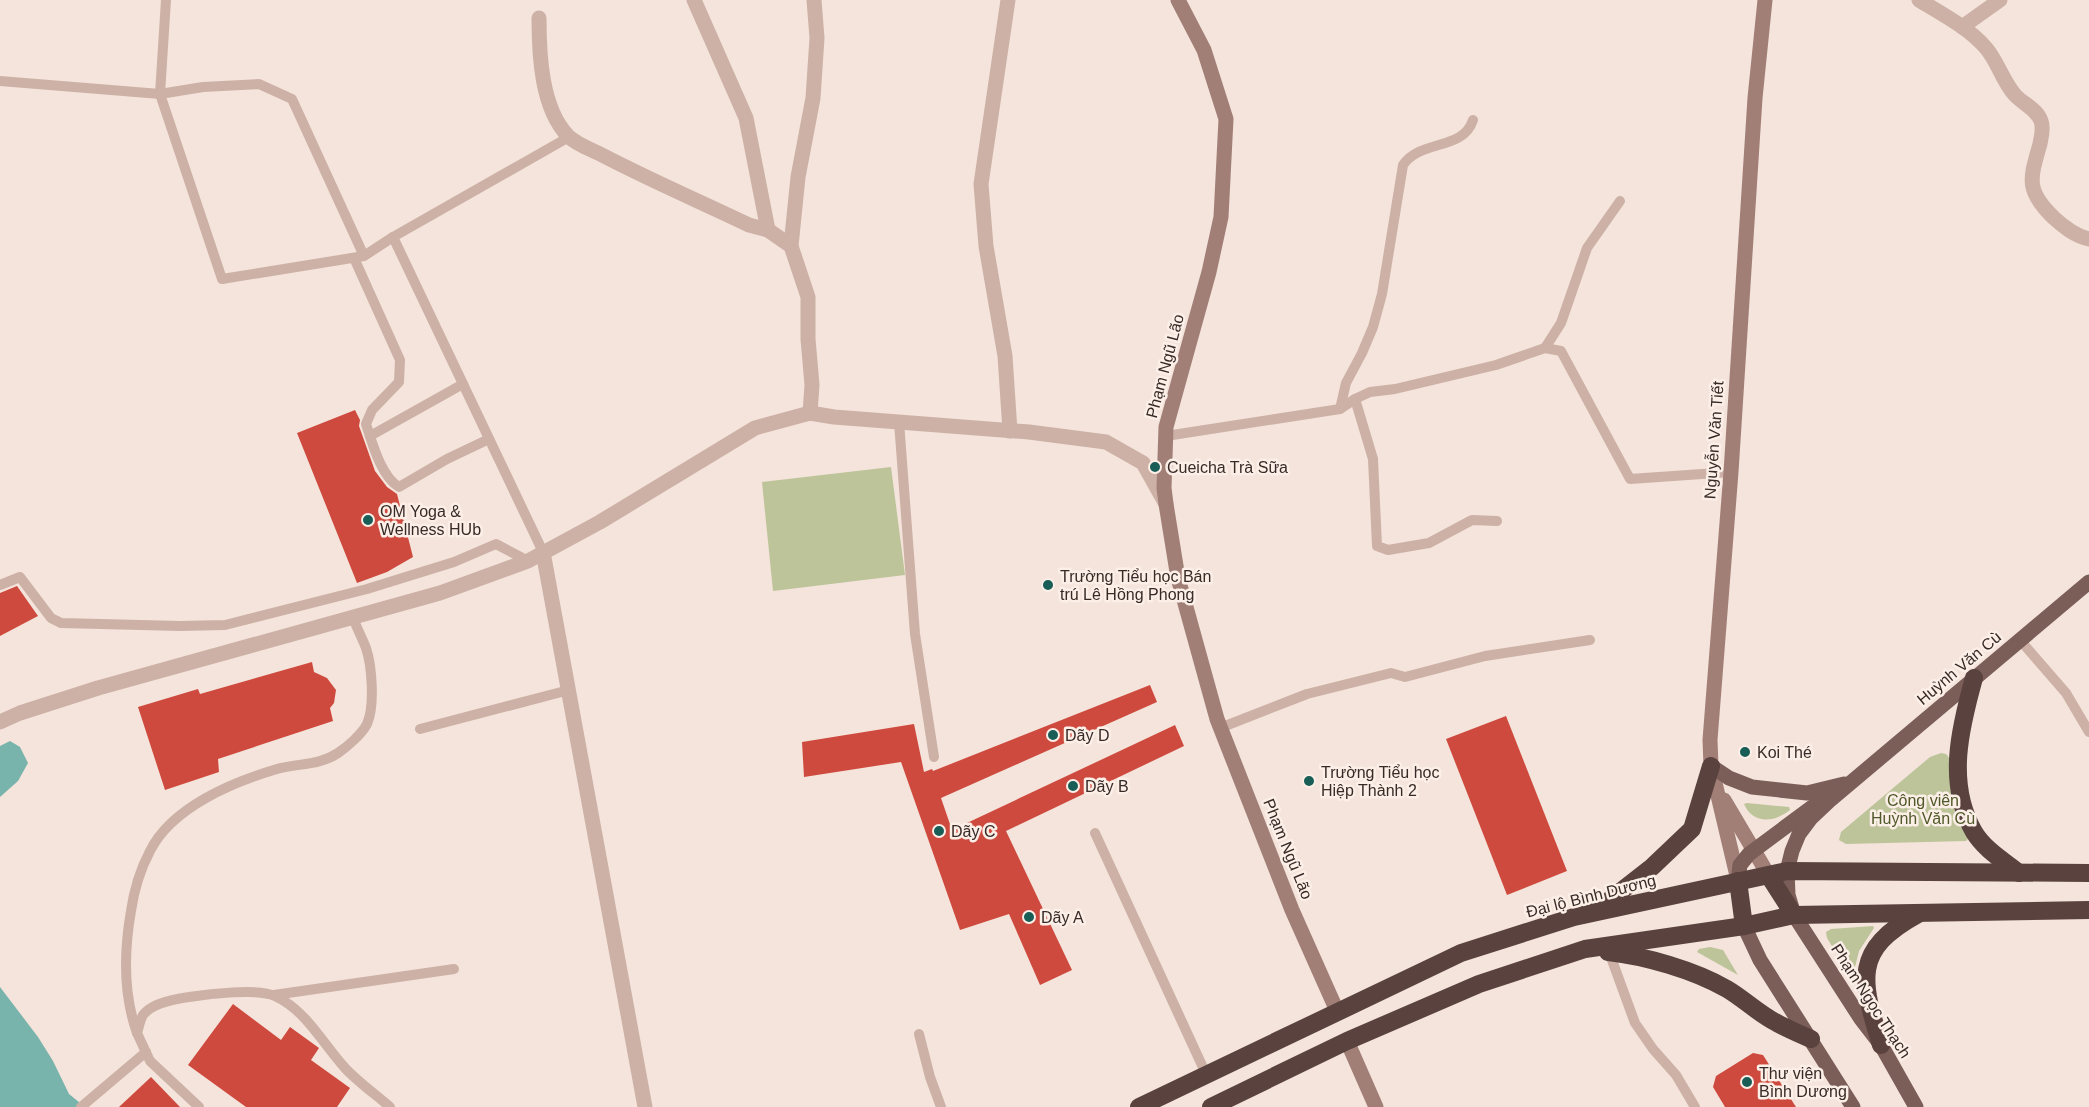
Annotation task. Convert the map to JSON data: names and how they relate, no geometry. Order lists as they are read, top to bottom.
{
  "streets": {
    "highway": ["Đại lộ Bình Dương"],
    "main road": ["Huỳnh Văn Cù", "Phạm Ngọc Thạch"],
    "street": ["Phạm Ngũ Lão", "Nguyễn Văn Tiết"]
  },
  "crossings": [
    ["Phạm Ngũ Lão", "Đại lộ Bình Dương"],
    ["Nguyễn Văn Tiết", "Đại lộ Bình Dương"]
  ],
  "parks": ["Công viên Huỳnh Văn Cù"],
  "places": [
    "Cueicha Trà Sữa",
    "OM Yoga & Wellness HUb",
    "Trường Tiểu học Bán trú Lê Hồng Phong",
    "Dãy D",
    "Koi Thé",
    "Trường Tiểu học Hiệp Thành 2",
    "Dãy B",
    "Dãy C",
    "Dãy A",
    "Thư viện Bình Dương"
  ]
}
